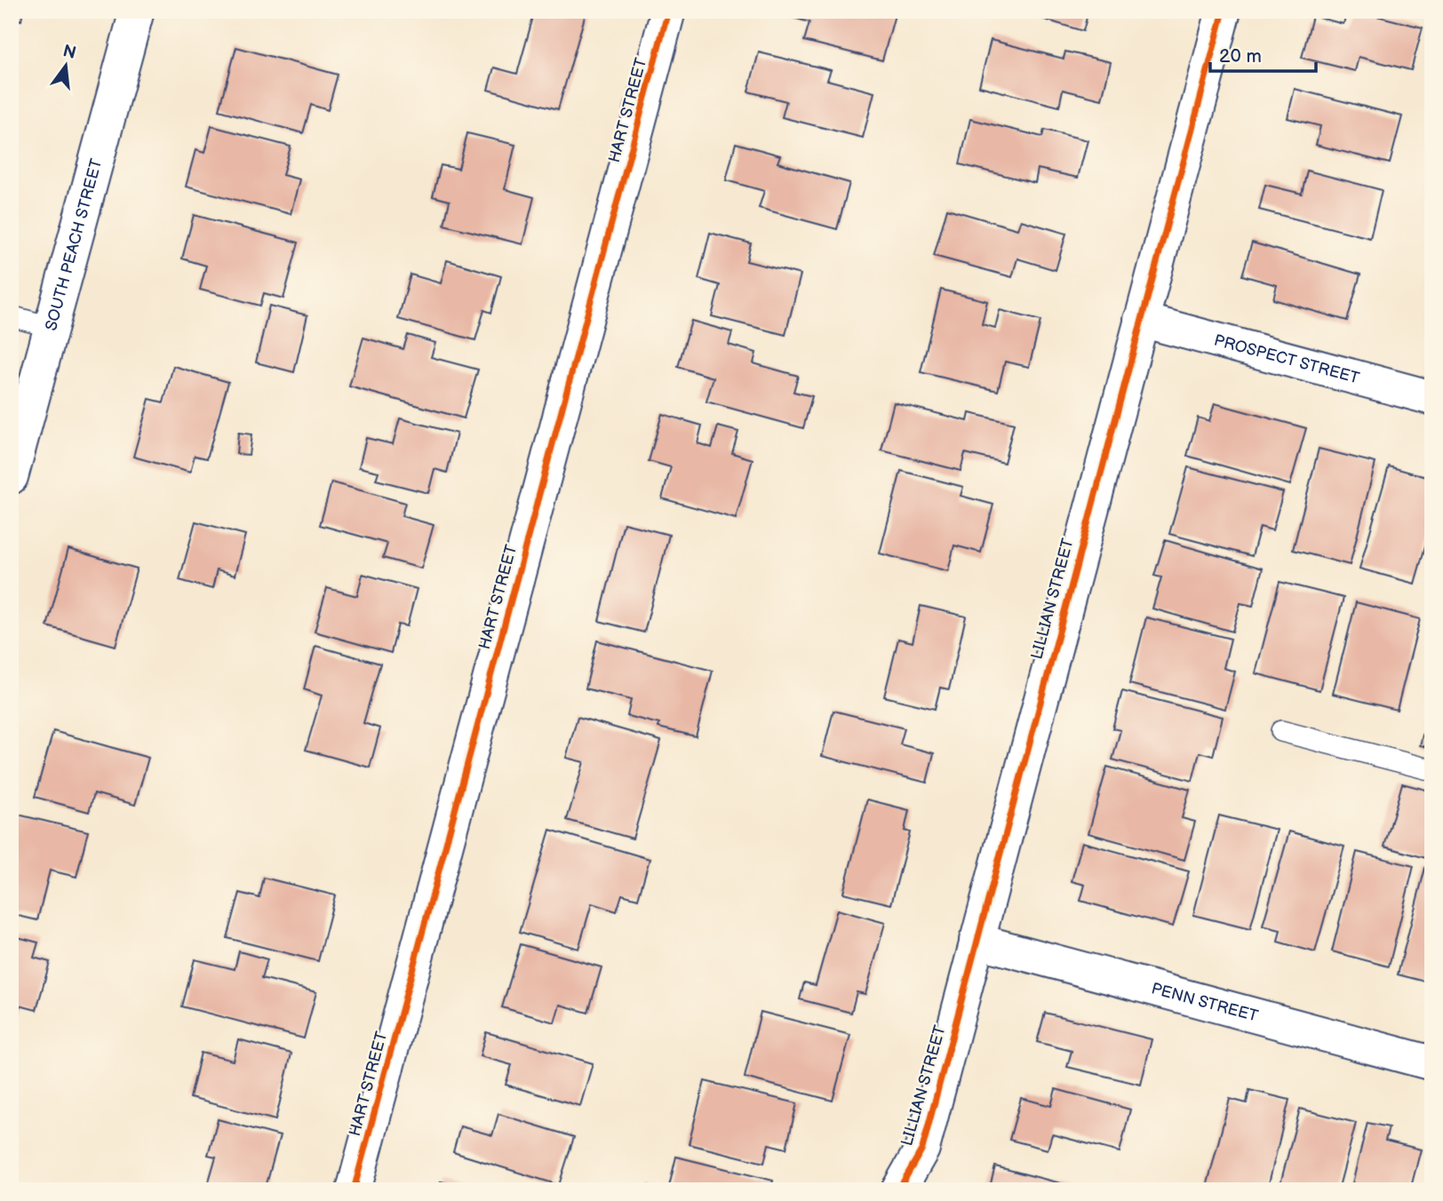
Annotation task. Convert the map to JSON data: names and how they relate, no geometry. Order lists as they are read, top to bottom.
{
  "streets": {
    "street": [
      "HART STREET",
      "SOUTH PEACH STREET",
      "PROSPECT STREET",
      "LILLIAN STREET",
      "PENN STREET"
    ]
  },
  "crossings": [
    ["PROSPECT STREET", "LILLIAN STREET"],
    ["LILLIAN STREET", "PENN STREET"]
  ],
  "scale_bar": "20 m",
  "north": "top"
}
